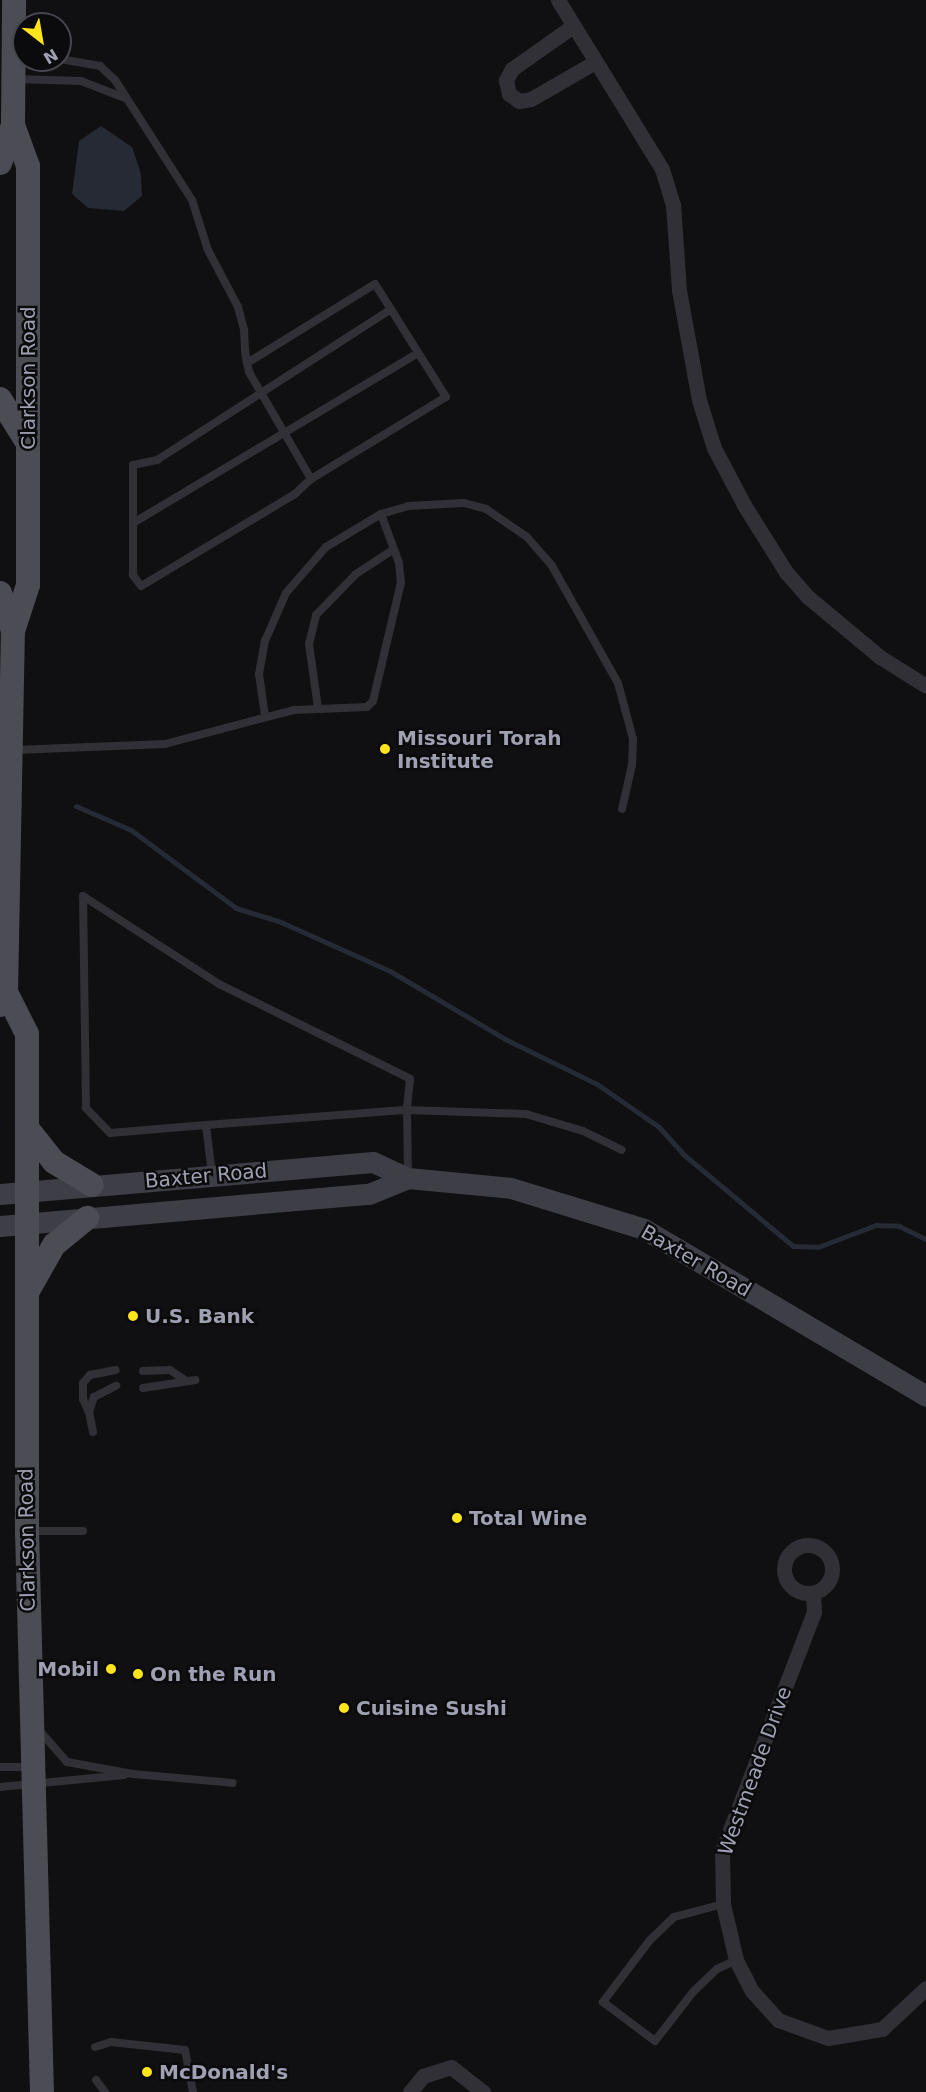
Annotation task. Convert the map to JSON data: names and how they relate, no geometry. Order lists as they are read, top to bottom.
{
  "streets": {
    "main road": ["Clarkson Road", "Baxter Road"],
    "street": ["Westmeade Drive"]
  },
  "crossings": [
    ["Clarkson Road", "Baxter Road"]
  ],
  "places": [
    "Missouri Torah Institute",
    "U.S. Bank",
    "Total Wine",
    "Mobil",
    "On the Run",
    "Cuisine Sushi",
    "McDonald's"
  ],
  "north": "bottom right"
}
